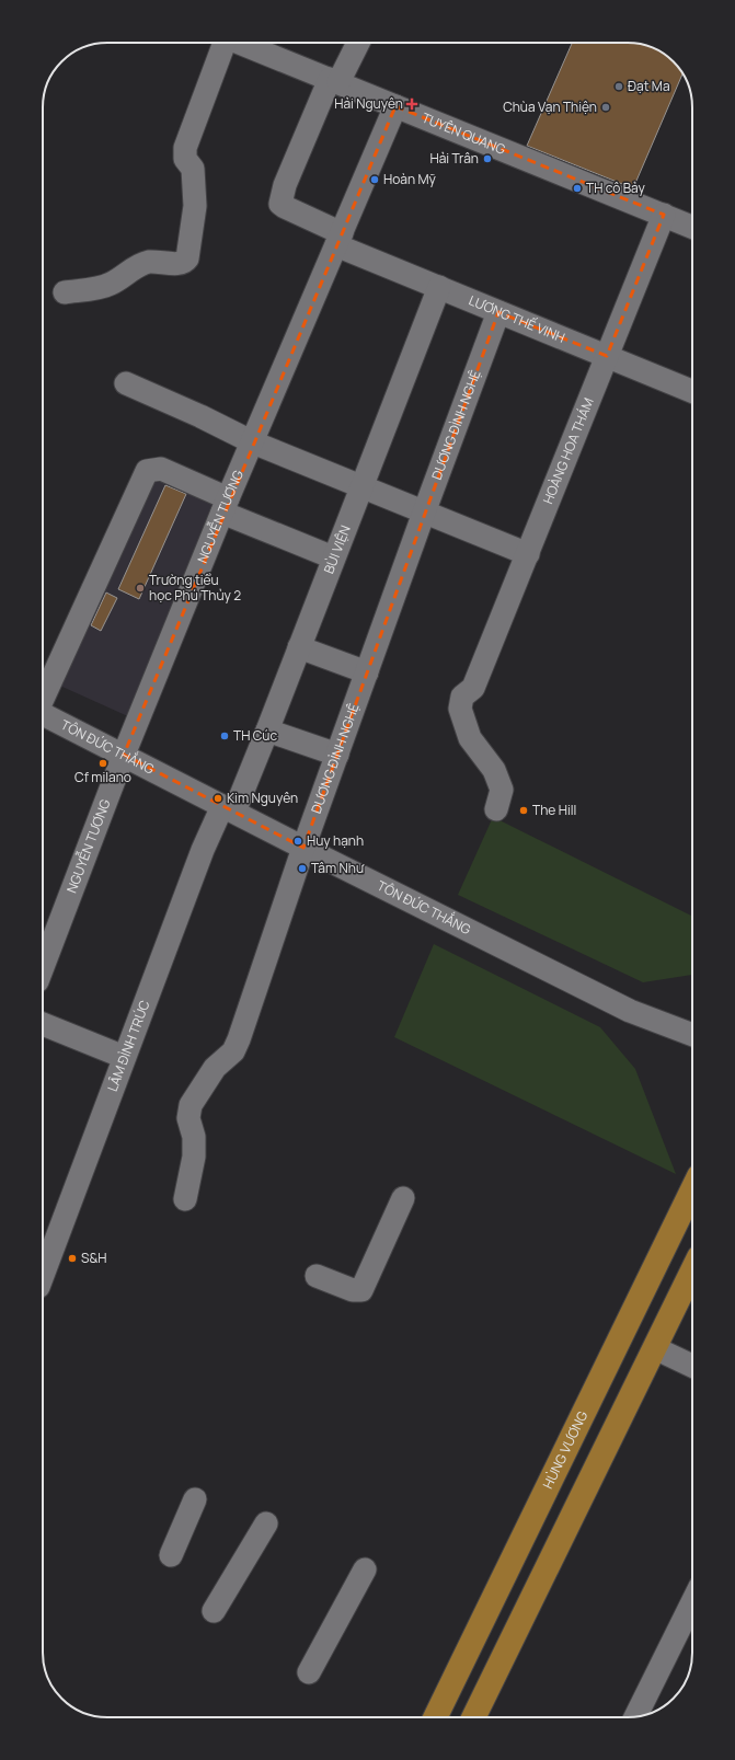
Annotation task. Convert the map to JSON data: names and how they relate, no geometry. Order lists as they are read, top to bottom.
{
  "streets": {
    "main road": ["HÙNG VƯƠNG"],
    "street": [
      "TUYÊN QUANG",
      "LƯƠNG THẾ VINH",
      "DƯƠNG ĐÌNH NGHỆ",
      "HOÀNG HOA THÁM",
      "NGUYỄN TƯƠNG",
      "BÙI VIỆN",
      "TÔN ĐỨC THẮNG",
      "LÂM ĐÌNH TRÚC"
    ]
  },
  "crossings": [
    ["TUYÊN QUANG", "LƯƠNG THẾ VINH"],
    ["TUYÊN QUANG", "HOÀNG HOA THÁM"],
    ["TUYÊN QUANG", "NGUYỄN TƯƠNG"],
    ["LƯƠNG THẾ VINH", "DƯƠNG ĐÌNH NGHỆ"],
    ["LƯƠNG THẾ VINH", "HOÀNG HOA THÁM"],
    ["LƯƠNG THẾ VINH", "NGUYỄN TƯƠNG"],
    ["LƯƠNG THẾ VINH", "BÙI VIỆN"],
    ["DƯƠNG ĐÌNH NGHỆ", "TÔN ĐỨC THẮNG"],
    ["NGUYỄN TƯƠNG", "TÔN ĐỨC THẮNG"],
    ["BÙI VIỆN", "TÔN ĐỨC THẮNG"],
    ["BÙI VIỆN", "LÂM ĐÌNH TRÚC"],
    ["TÔN ĐỨC THẮNG", "LÂM ĐÌNH TRÚC"]
  ],
  "places": {
    "other": [
      "Đạt Ma",
      "Chùa Vạn Thiện",
      "Hải Trân",
      "Hoàn Mỹ",
      "TH cô Bảy",
      "Trường tiểu học Phú Thủy 2",
      "TH Cúc",
      "Cf milano",
      "Kim Nguyên",
      "The Hill",
      "Huy hạnh",
      "Tâm Như",
      "S&H"
    ],
    "health": ["Hải Nguyên"]
  }
}
